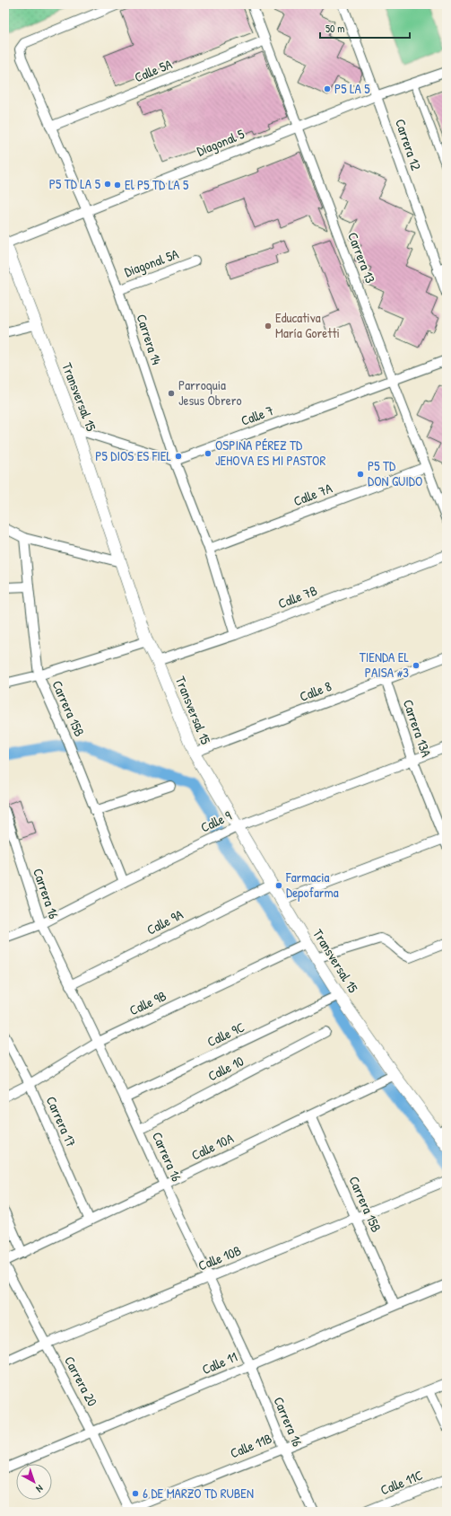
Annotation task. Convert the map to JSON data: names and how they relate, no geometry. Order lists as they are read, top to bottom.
{
  "streets": {
    "street": [
      "Calle 5A",
      "Diagonal 5",
      "Carrera 12",
      "Carrera 13",
      "Diagonal 5A",
      "Carrera 14",
      "Transversal 15",
      "Calle 7",
      "Calle 7A",
      "Calle 7B",
      "Calle 8",
      "Carrera 15B",
      "Carrera 13A",
      "Calle 9",
      "Carrera 16",
      "Calle 9A",
      "Calle 9B",
      "Calle 9C",
      "Calle 10",
      "Carrera 17",
      "Calle 10A",
      "Calle 10B",
      "Calle 11",
      "Carrera 20",
      "Calle 11B",
      "Calle 11C"
    ]
  },
  "crossings": [
    ["Calle 5A", "Carrera 13"],
    ["Calle 5A", "Carrera 14"],
    ["Diagonal 5", "Carrera 12"],
    ["Diagonal 5", "Carrera 13"],
    ["Diagonal 5", "Carrera 14"],
    ["Diagonal 5", "Transversal 15"],
    ["Carrera 13", "Calle 7"],
    ["Carrera 13", "Calle 7A"],
    ["Diagonal 5A", "Carrera 14"],
    ["Carrera 14", "Calle 7"],
    ["Carrera 14", "Calle 7A"],
    ["Carrera 14", "Calle 7B"],
    ["Transversal 15", "Calle 7B"],
    ["Transversal 15", "Calle 8"],
    ["Transversal 15", "Calle 9"],
    ["Transversal 15", "Calle 9A"],
    ["Transversal 15", "Calle 9B"],
    ["Transversal 15", "Calle 9C"],
    ["Transversal 15", "Calle 10A"],
    ["Calle 8", "Carrera 13A"],
    ["Carrera 15B", "Calle 9"],
    ["Carrera 15B", "Calle 10A"],
    ["Carrera 15B", "Calle 10B"],
    ["Carrera 15B", "Calle 11"],
    ["Carrera 13A", "Calle 9"],
    ["Calle 9", "Carrera 16"],
    ["Carrera 16", "Calle 9A"],
    ["Carrera 16", "Calle 9B"],
    ["Carrera 16", "Calle 9C"],
    ["Carrera 16", "Calle 10"],
    ["Carrera 16", "Calle 10A"],
    ["Carrera 16", "Calle 10B"],
    ["Carrera 16", "Calle 11"],
    ["Carrera 16", "Calle 11B"],
    ["Calle 9B", "Carrera 17"],
    ["Carrera 17", "Calle 10A"],
    ["Calle 10B", "Carrera 20"],
    ["Calle 11", "Carrera 20"],
    ["Carrera 20", "Calle 11B"]
  ],
  "places": [
    "P5 LA 5",
    "P5 TD LA 5",
    "El P5 TD LA 5",
    "Educativa María Goretti",
    "Parroquia Jesus Obrero",
    "OSPINA PÉREZ TD JEHOVA ES MI PASTOR",
    "P5 DIOS ES FIEL",
    "P5 TD DON GUIDO",
    "TIENDA EL PAISA #3",
    "Farmacia Depofarma",
    "6 DE MARZO TD RUBEN"
  ],
  "scale_bar": "50 m",
  "north": "bottom right"
}
